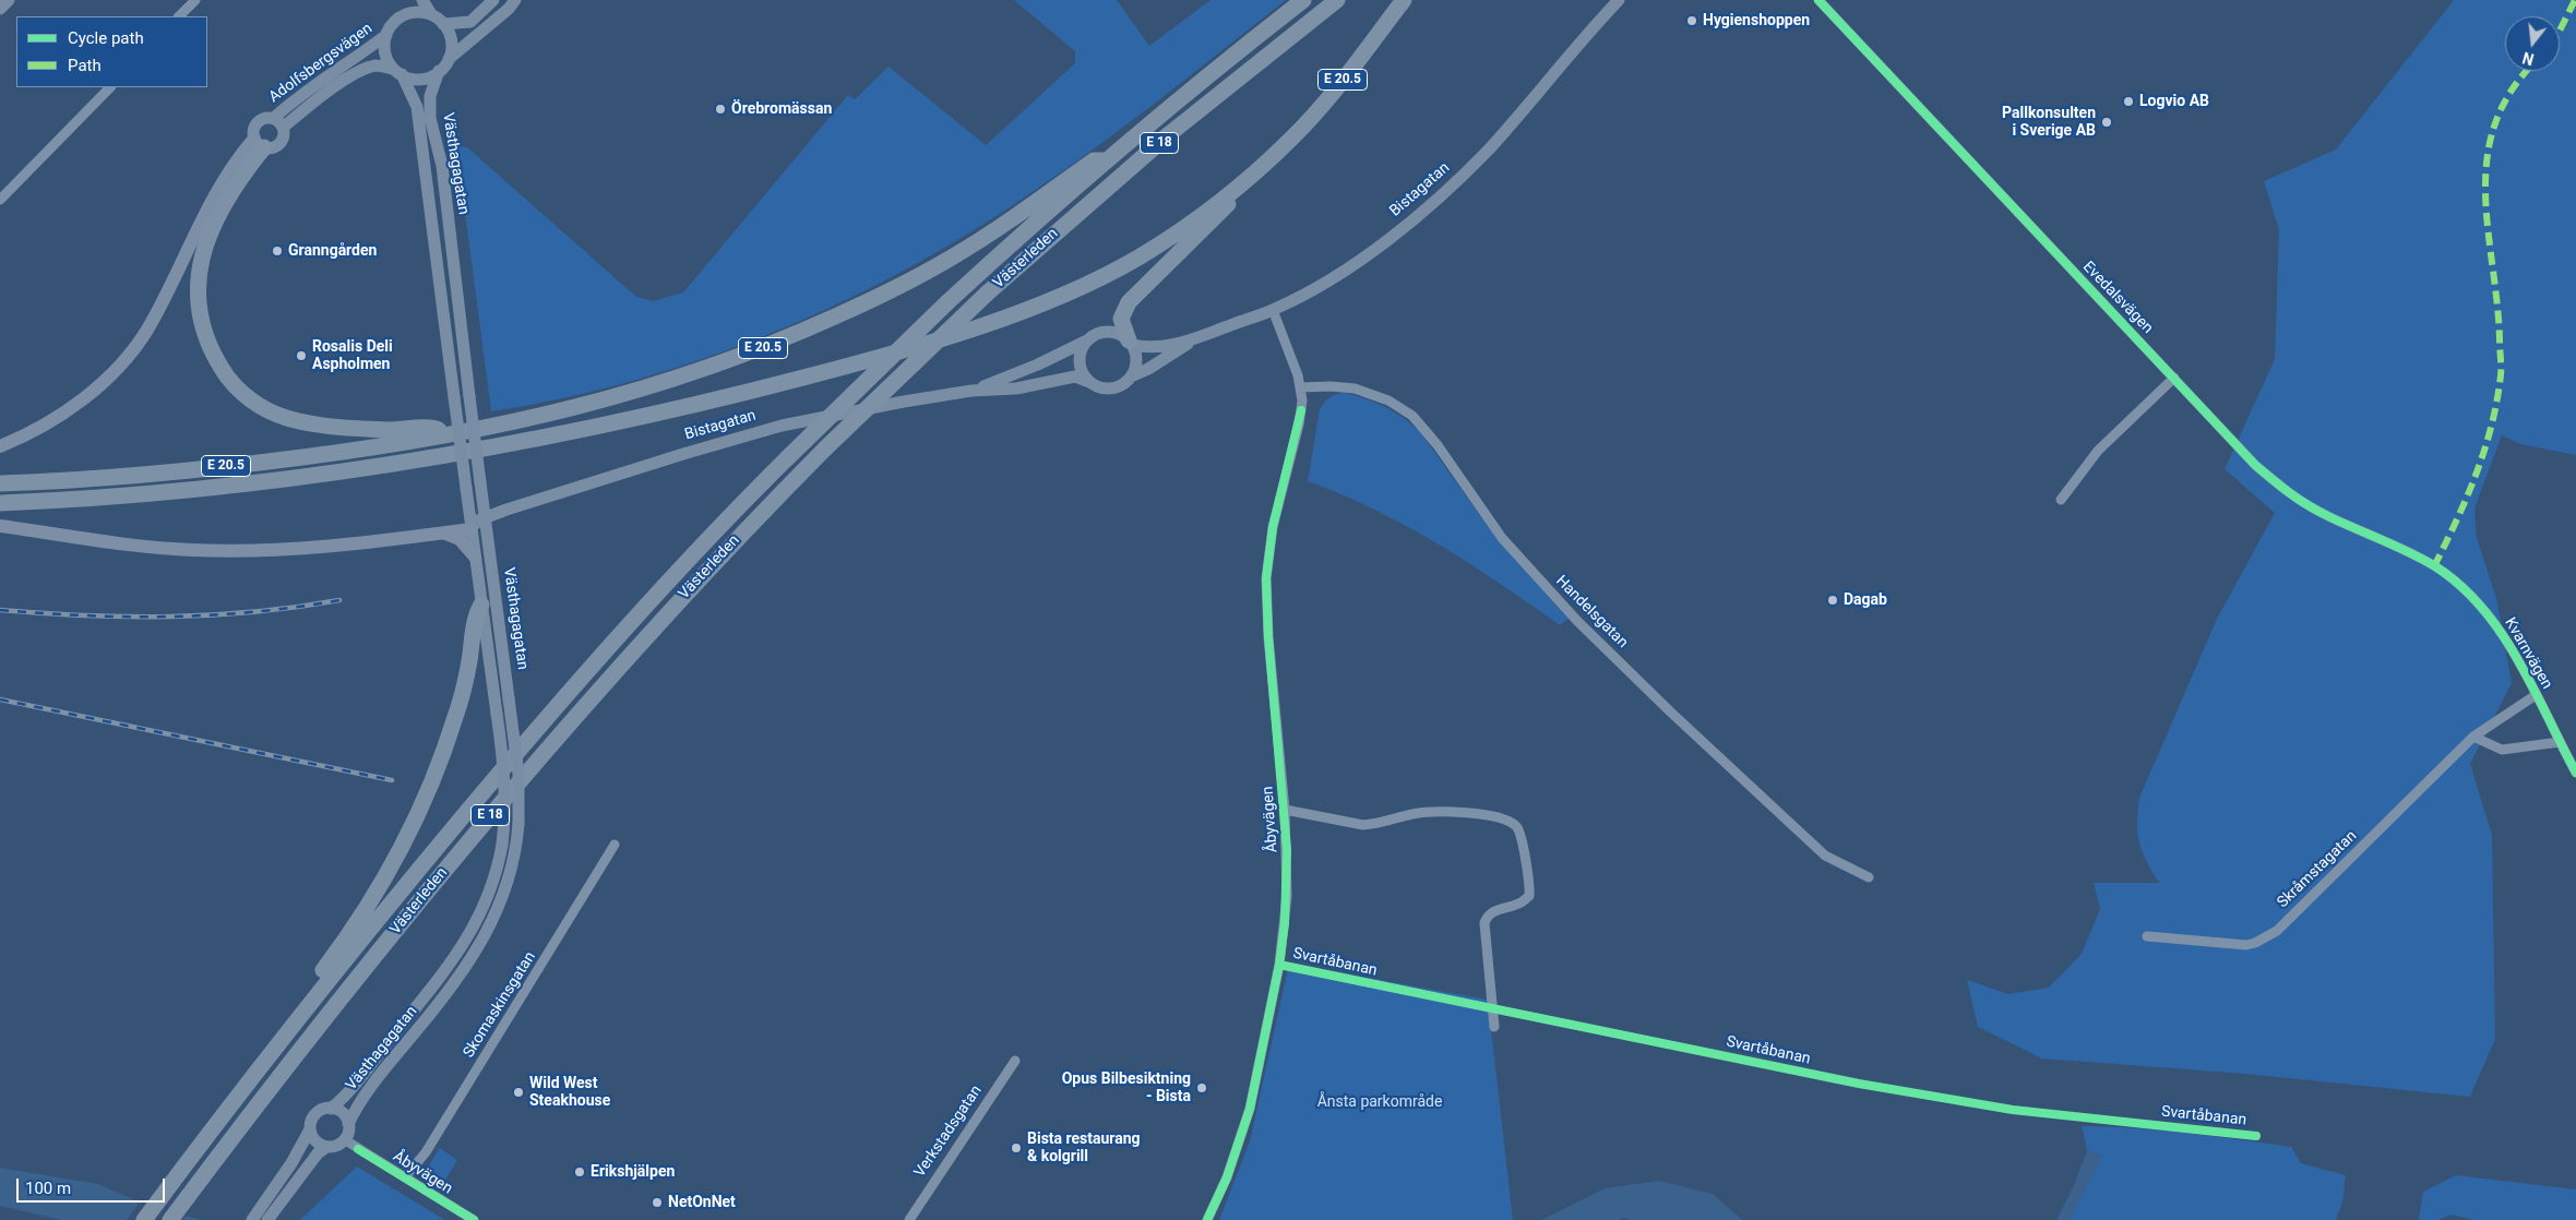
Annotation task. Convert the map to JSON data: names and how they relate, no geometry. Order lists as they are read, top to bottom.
{
  "streets": {
    "highway": ["E 20.5", "E 18", "Västerleden"],
    "main road": ["Adolfsbergsvägen", "Västhagagatan", "Bistagatan"],
    "street": [
      "Evedalsvägen",
      "Handelsgatan",
      "Kvarnvägen",
      "Åbyvägen",
      "Skråmstagatan",
      "Skomaskinsgatan",
      "Verkstadsgatan"
    ],
    "cycle path": ["Svartåbanan"]
  },
  "crossings": [
    ["Adolfsbergsvägen", "E 20.5"],
    ["Adolfsbergsvägen", "Västhagagatan"],
    ["E 20.5", "Västhagagatan"],
    ["E 20.5", "Bistagatan"],
    ["E 20.5", "Västerleden"],
    ["E 18", "Västhagagatan"],
    ["E 18", "Västerleden"],
    ["Västhagagatan", "Bistagatan"],
    ["Västhagagatan", "Åbyvägen"],
    ["Bistagatan", "Åbyvägen"],
    ["Evedalsvägen", "Kvarnvägen"],
    ["Handelsgatan", "Åbyvägen"],
    ["Kvarnvägen", "Skråmstagatan"],
    ["Åbyvägen", "Skomaskinsgatan"]
  ],
  "parks": ["Ånsta parkområde"],
  "places": [
    "Hygienshoppen",
    "Logvio AB",
    "Örebromässan",
    "Pallkonsulten i Sverige AB",
    "Granngården",
    "Rosalis Deli Aspholmen",
    "Dagab",
    "Opus Bilbesiktning - Bista",
    "Wild West Steakhouse",
    "Bista restaurang & kolgrill",
    "Erikshjälpen",
    "NetOnNet"
  ],
  "legend": ["Cycle path", "Path"],
  "scale_bar": "100 m",
  "north": "bottom"
}
